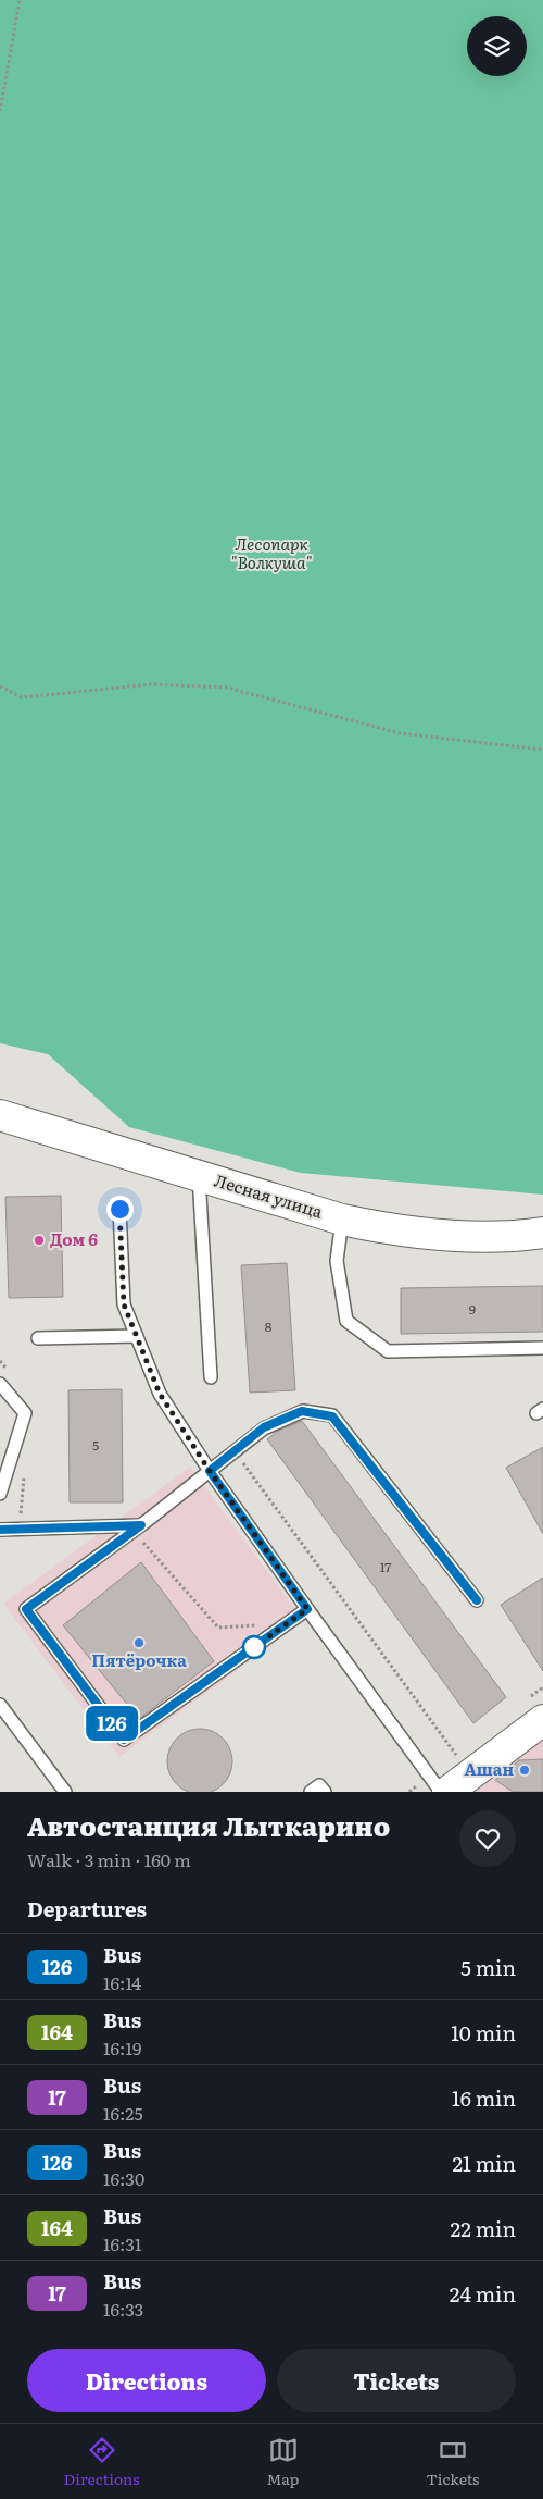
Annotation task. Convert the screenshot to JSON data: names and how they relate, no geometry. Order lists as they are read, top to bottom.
{
  "streets": {
    "street": ["Лесная улица"]
  },
  "parks": ["Лесопарк \"Волкуша\""],
  "places": ["Дом 6", "Пятёрочка", "Ашан"],
  "lines": ["bus line 126"],
  "house_numbers": [
    "9",
    "8",
    "5",
    "17"
  ],
  "page": {
    "on_map": "126",
    "heading": [
      ["Автостанция Лыткарино", "Walk · 3 min · 160 m"],
      "Departures"
    ],
    "list": [
      {
        "mark": "126",
        "name": "Bus",
        "note": "16:14",
        "value": "5 min"
      },
      {
        "mark": "164",
        "name": "Bus",
        "note": "16:19",
        "value": "10 min"
      },
      {
        "mark": "17",
        "name": "Bus",
        "note": "16:25",
        "value": "16 min"
      },
      {
        "mark": "126",
        "name": "Bus",
        "note": "16:30",
        "value": "21 min"
      },
      {
        "mark": "164",
        "name": "Bus",
        "note": "16:31",
        "value": "22 min"
      },
      {
        "mark": "17",
        "name": "Bus",
        "note": "16:33",
        "value": "24 min"
      }
    ],
    "buttons": ["Directions", "Tickets"],
    "tabs": ["Directions", "Map", "Tickets"]
  }
}
